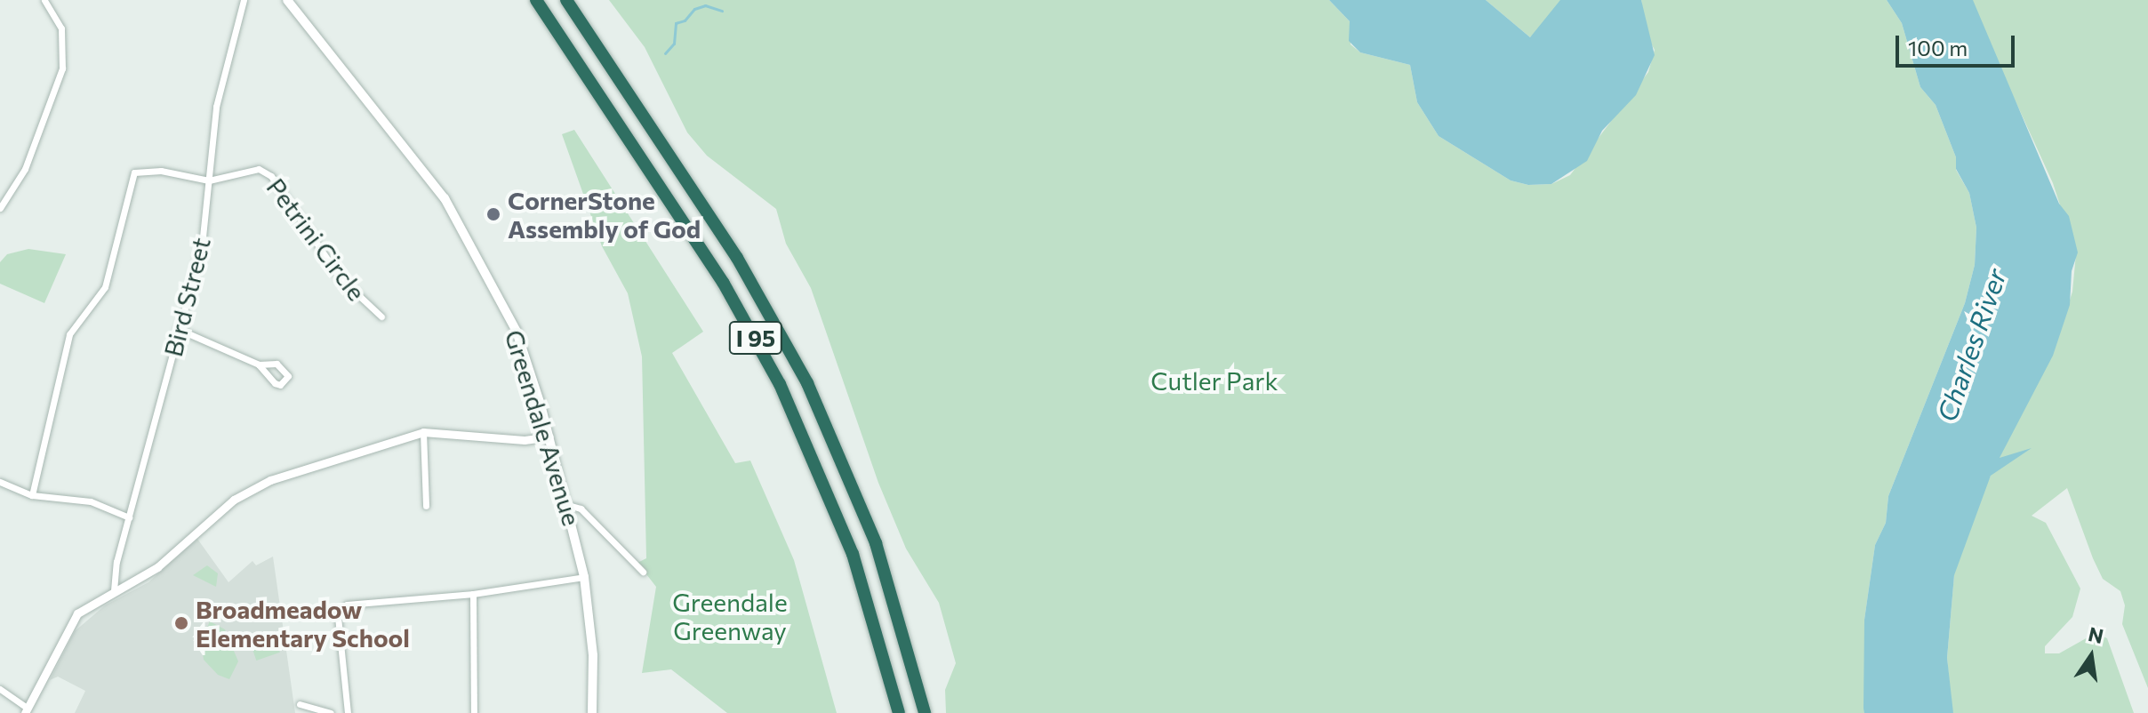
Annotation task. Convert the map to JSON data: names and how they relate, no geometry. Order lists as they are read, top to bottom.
{
  "streets": {
    "highway": ["I 95"],
    "main road": ["Greendale Avenue"],
    "street": ["Petrini Circle", "Bird Street"]
  },
  "crossings": [
    ["Petrini Circle", "Bird Street"]
  ],
  "water": ["Charles River"],
  "parks": ["Cutler Park", "Greendale Greenway"],
  "places": ["CornerStone Assembly of God", "Broadmeadow Elementary School"],
  "scale_bar": "100 m",
  "north": "top"
}
